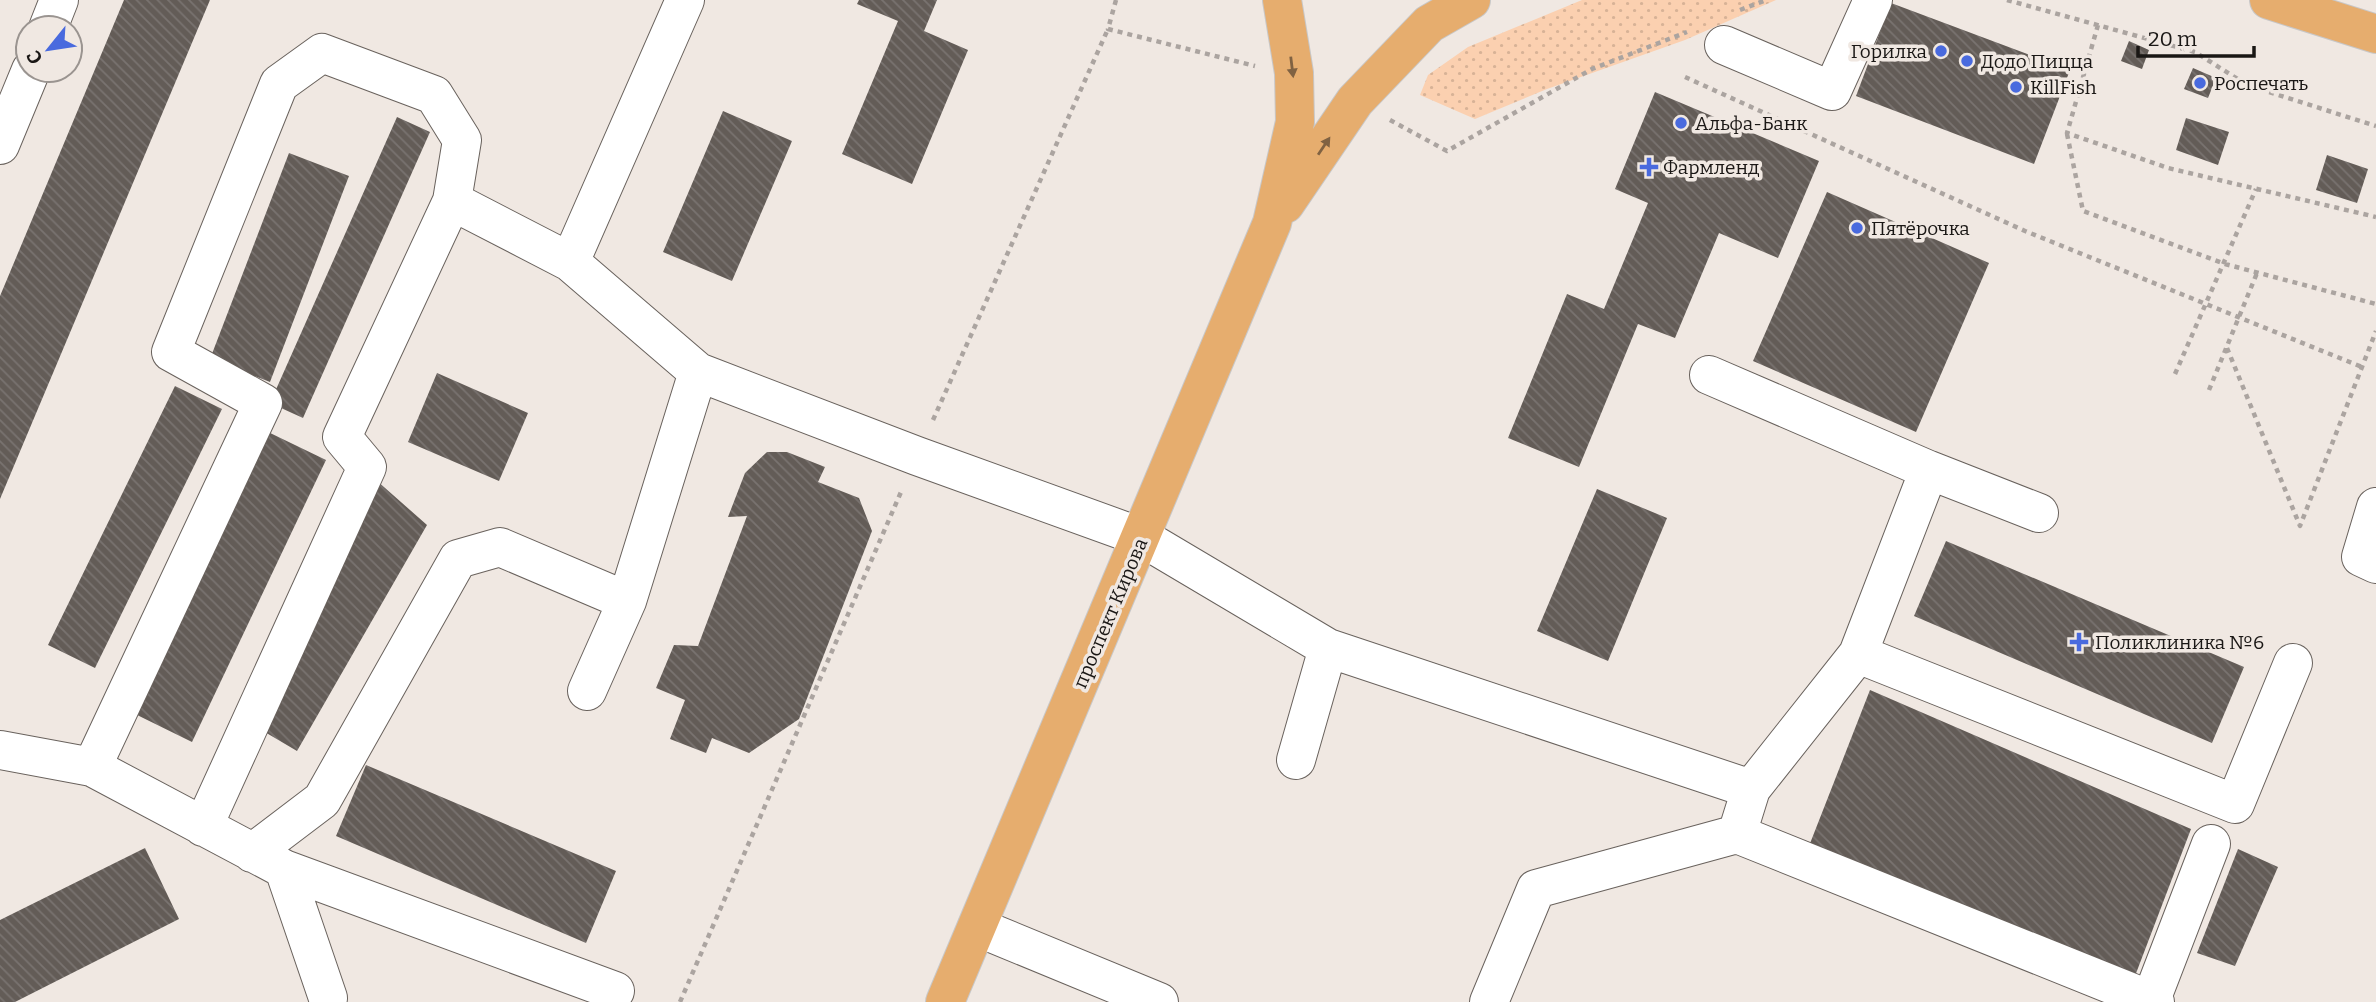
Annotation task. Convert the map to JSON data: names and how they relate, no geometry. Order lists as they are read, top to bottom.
{
  "streets": {
    "main road": ["проспект Кирова"]
  },
  "places": {
    "other": [
      "Горилка",
      "Додо Пицца",
      "Роспечать",
      "KillFish",
      "Альфа-Банк",
      "Пятёрочка"
    ],
    "health": ["Фармленд", "Поликлиника №6"]
  },
  "scale_bar": "20 m",
  "north": "bottom left"
}
